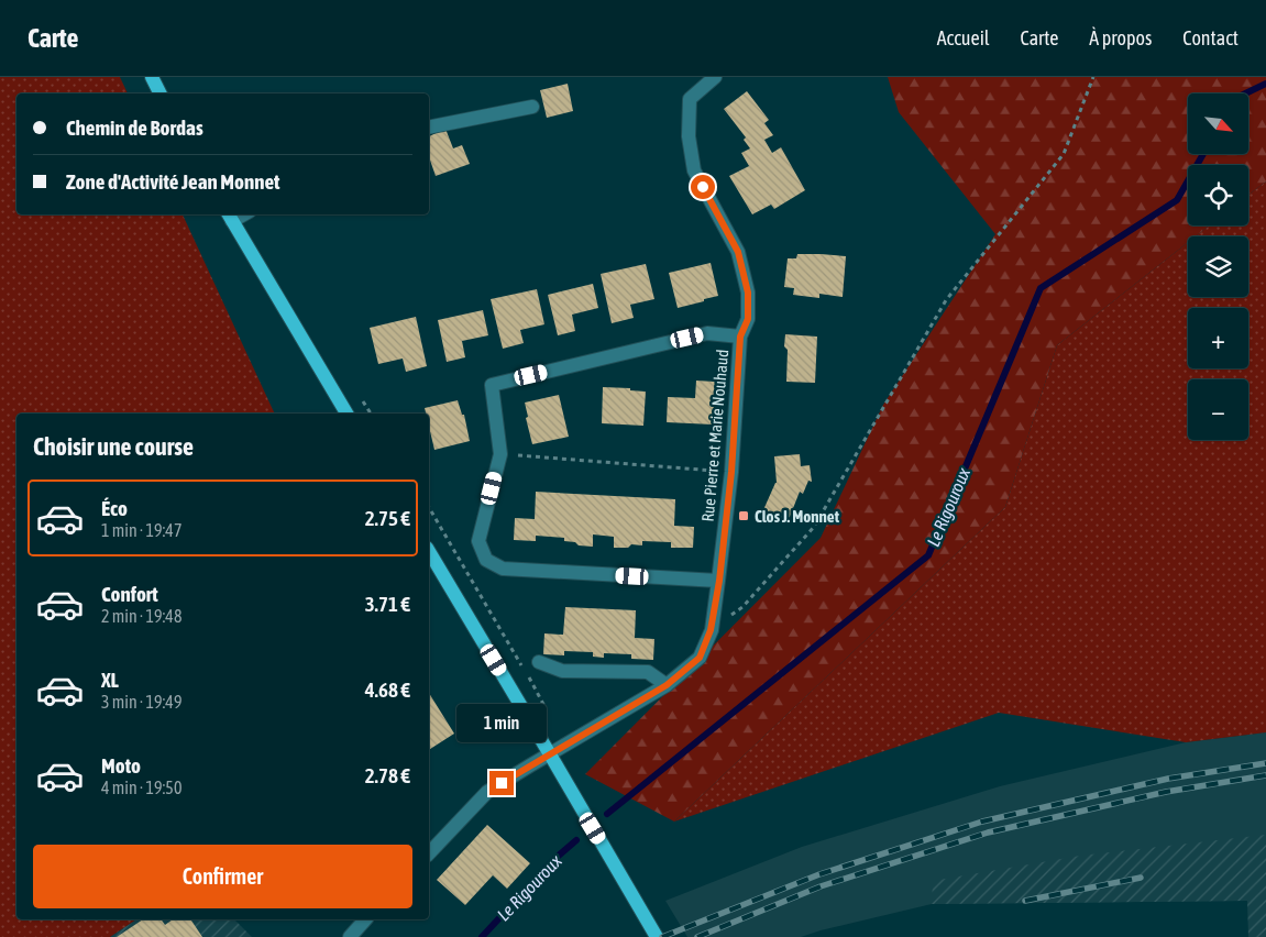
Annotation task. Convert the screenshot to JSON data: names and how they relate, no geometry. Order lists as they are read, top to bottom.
{
  "streets": {
    "street": ["Rue Pierre et Marie Nouhaud"]
  },
  "water": ["Le Rigouroux"],
  "places": {
    "transit": ["Clos J. Monnet"]
  },
  "north": "bottom right",
  "page": {
    "header": "Carte",
    "nav": [
      "Accueil",
      "Carte",
      "À propos",
      "Contact"
    ],
    "map_buttons": ["+", "−"],
    "banner": ["Chemin de Bordas", "Zone d'Activité Jean Monnet"],
    "heading": "Choisir une course",
    "list": [
      {
        "name": "Éco",
        "note": "1 min · 19:47",
        "value": "2.75 €"
      },
      {
        "name": "Confort",
        "note": "2 min · 19:48",
        "value": "3.71 €"
      },
      {
        "name": "XL",
        "note": "3 min · 19:49",
        "value": "4.68 €"
      },
      {
        "name": "Moto",
        "note": "4 min · 19:50",
        "value": "2.78 €"
      }
    ],
    "bubble": "1 min",
    "buttons": "Confirmer"
  }
}
